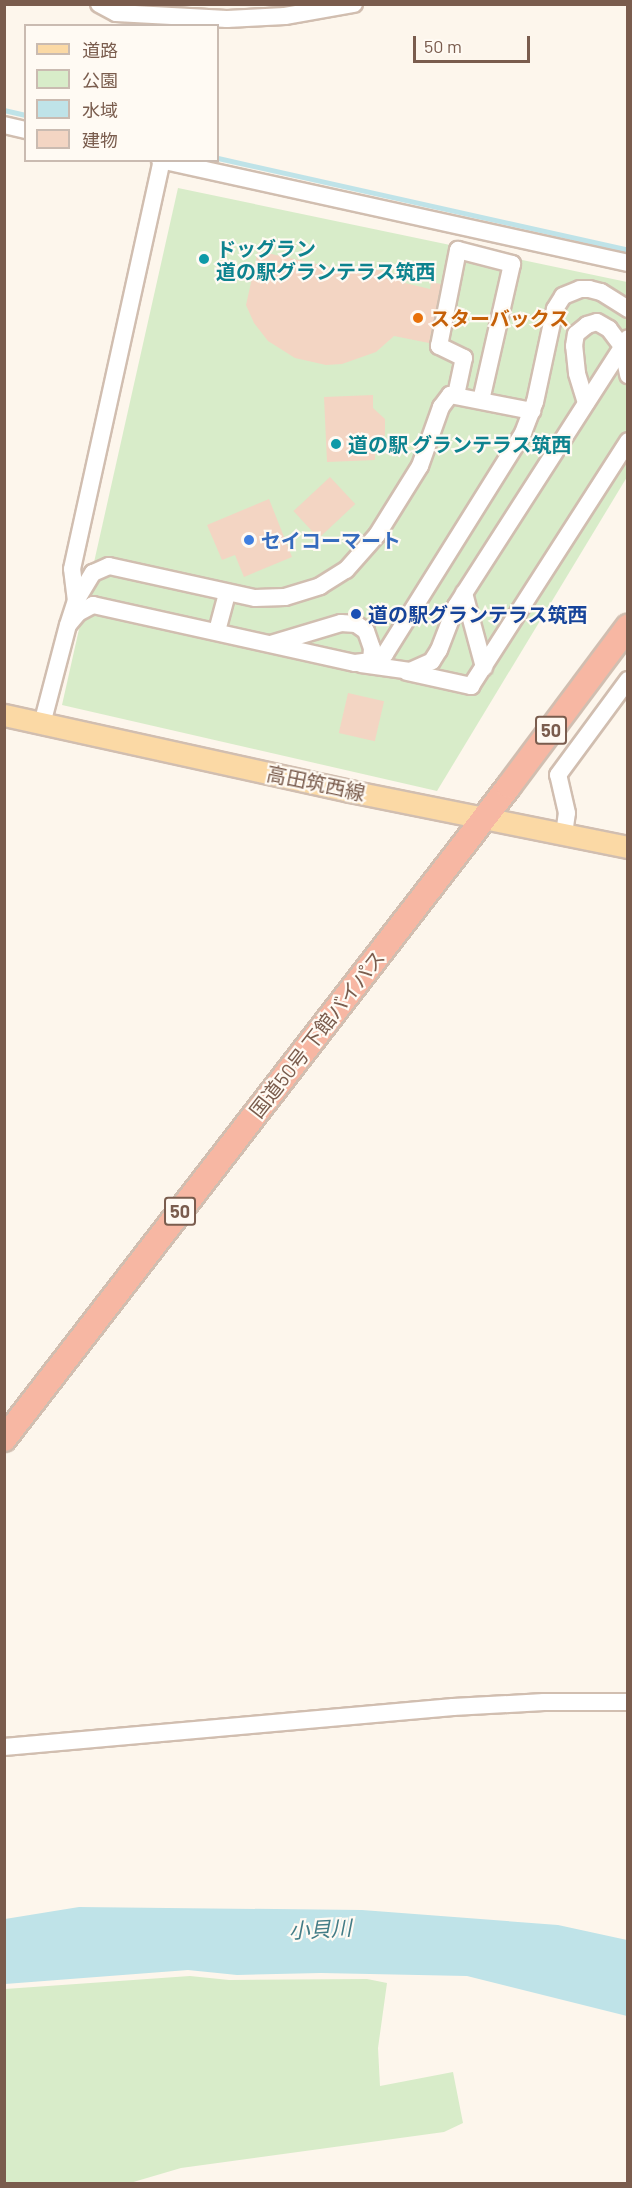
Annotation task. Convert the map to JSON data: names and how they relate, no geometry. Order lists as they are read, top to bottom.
{
  "streets": {
    "highway": ["50", "国道50号 下館バイパス"],
    "main road": ["高田筑西線"]
  },
  "crossings": [
    ["高田筑西線", "国道50号 下館バイパス"]
  ],
  "water": ["小貝川"],
  "places": [
    "ドッグラン 道の駅グランテラス筑西",
    "スターバックス",
    "道の駅 グランテラス筑西",
    "セイコーマート",
    "道の駅グランテラス筑西"
  ],
  "legend": [
    "道路",
    "公園",
    "水域",
    "建物"
  ],
  "scale_bar": "50 m"
}
